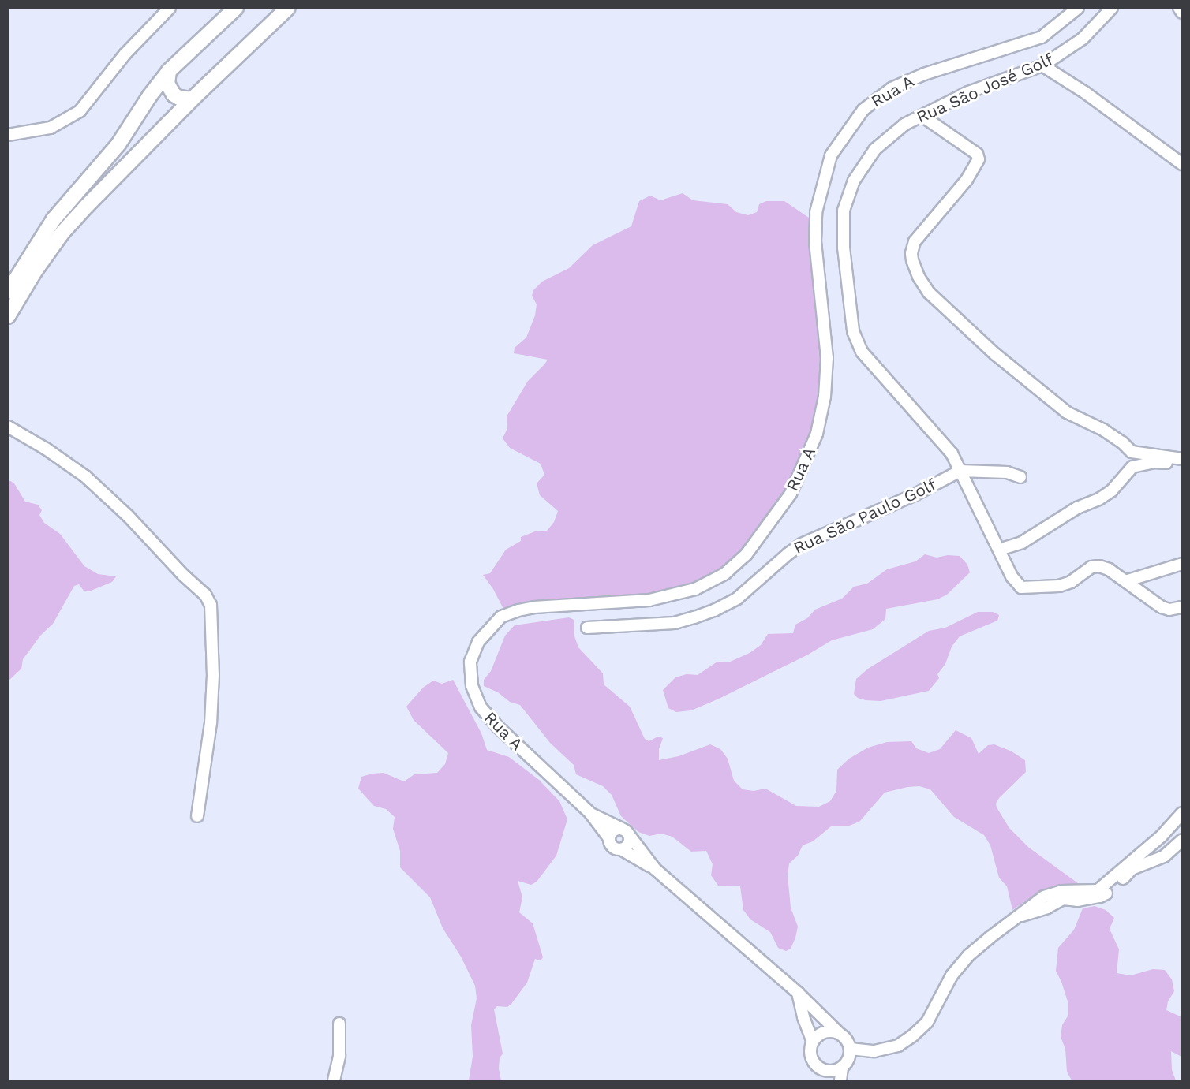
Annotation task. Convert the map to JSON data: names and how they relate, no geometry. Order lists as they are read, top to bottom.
{
  "streets": {
    "street": ["Rua São José Golf", "Rua A", "Rua São Paulo Golf"]
  },
  "crossings": [
    ["Rua São José Golf", "Rua São Paulo Golf"]
  ]
}
